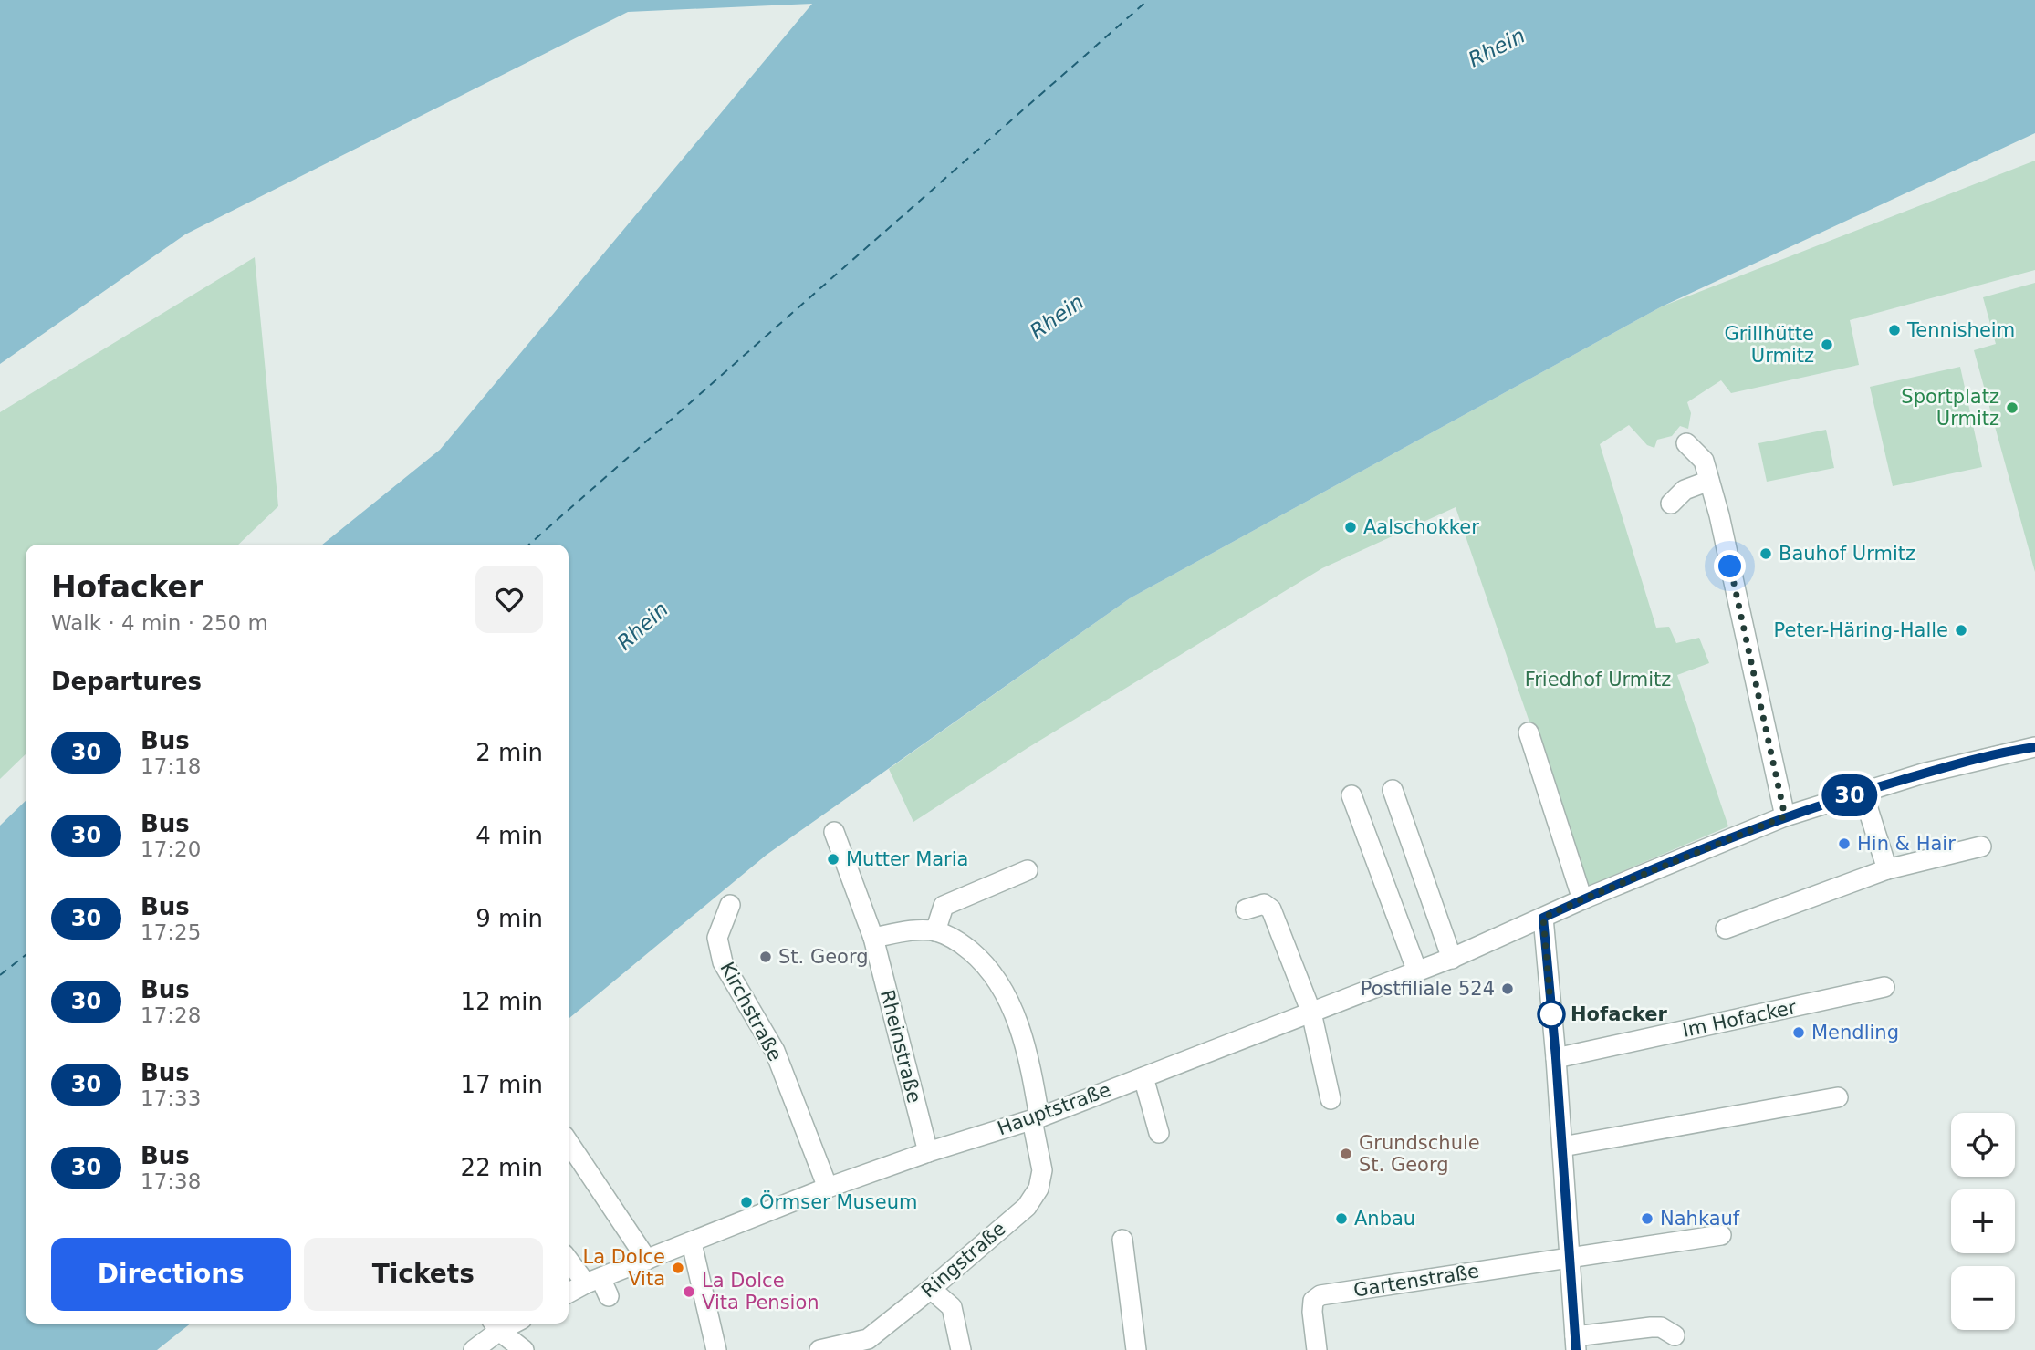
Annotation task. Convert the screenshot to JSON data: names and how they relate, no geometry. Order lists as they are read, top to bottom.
{
  "streets": {
    "street": [
      "Kirchstraße",
      "Im Hofacker",
      "Rheinstraße",
      "Hauptstraße",
      "Ringstraße",
      "Gartenstraße"
    ]
  },
  "crossings": [
    ["Kirchstraße", "Hauptstraße"],
    ["Rheinstraße", "Hauptstraße"],
    ["Hauptstraße", "Ringstraße"]
  ],
  "water": ["Rhein"],
  "parks": ["Friedhof Urmitz"],
  "places": [
    "Tennisheim",
    "Grillhütte Urmitz",
    "Sportplatz Urmitz",
    "Aalschokker",
    "Bauhof Urmitz",
    "Peter-Häring-Halle",
    "Hin & Hair",
    "Mutter Maria",
    "St. Georg",
    "Postfiliale 524",
    "Hofacker",
    "Mendling",
    "Grundschule St. Georg",
    "Örmser Museum",
    "Anbau",
    "Nahkauf",
    "La Dolce Vita",
    "La Dolce Vita Pension"
  ],
  "lines": ["bus line 30"],
  "page": {
    "on_map": "30",
    "heading": [
      ["Hofacker", "Walk · 4 min · 250 m"],
      "Departures"
    ],
    "list": [
      {
        "mark": "30",
        "name": "Bus",
        "note": "17:18",
        "value": "2 min"
      },
      {
        "mark": "30",
        "name": "Bus",
        "note": "17:20",
        "value": "4 min"
      },
      {
        "mark": "30",
        "name": "Bus",
        "note": "17:25",
        "value": "9 min"
      },
      {
        "mark": "30",
        "name": "Bus",
        "note": "17:28",
        "value": "12 min"
      },
      {
        "mark": "30",
        "name": "Bus",
        "note": "17:33",
        "value": "17 min"
      },
      {
        "mark": "30",
        "name": "Bus",
        "note": "17:38",
        "value": "22 min"
      }
    ],
    "map_buttons": ["+", "−"],
    "buttons": ["Directions", "Tickets"]
  }
}
